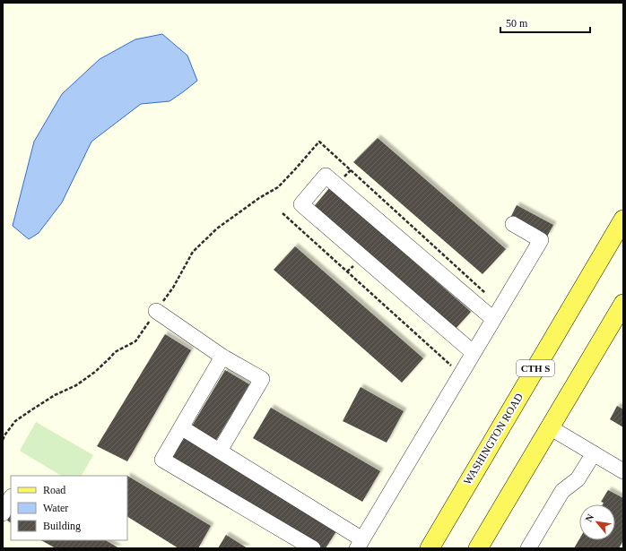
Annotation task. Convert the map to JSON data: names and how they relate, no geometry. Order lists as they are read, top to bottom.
{
  "streets": {
    "main road": ["CTH S", "WASHINGTON ROAD"]
  },
  "legend": ["Road", "Water", "Building"],
  "scale_bar": "50 m",
  "north": "top left"
}
